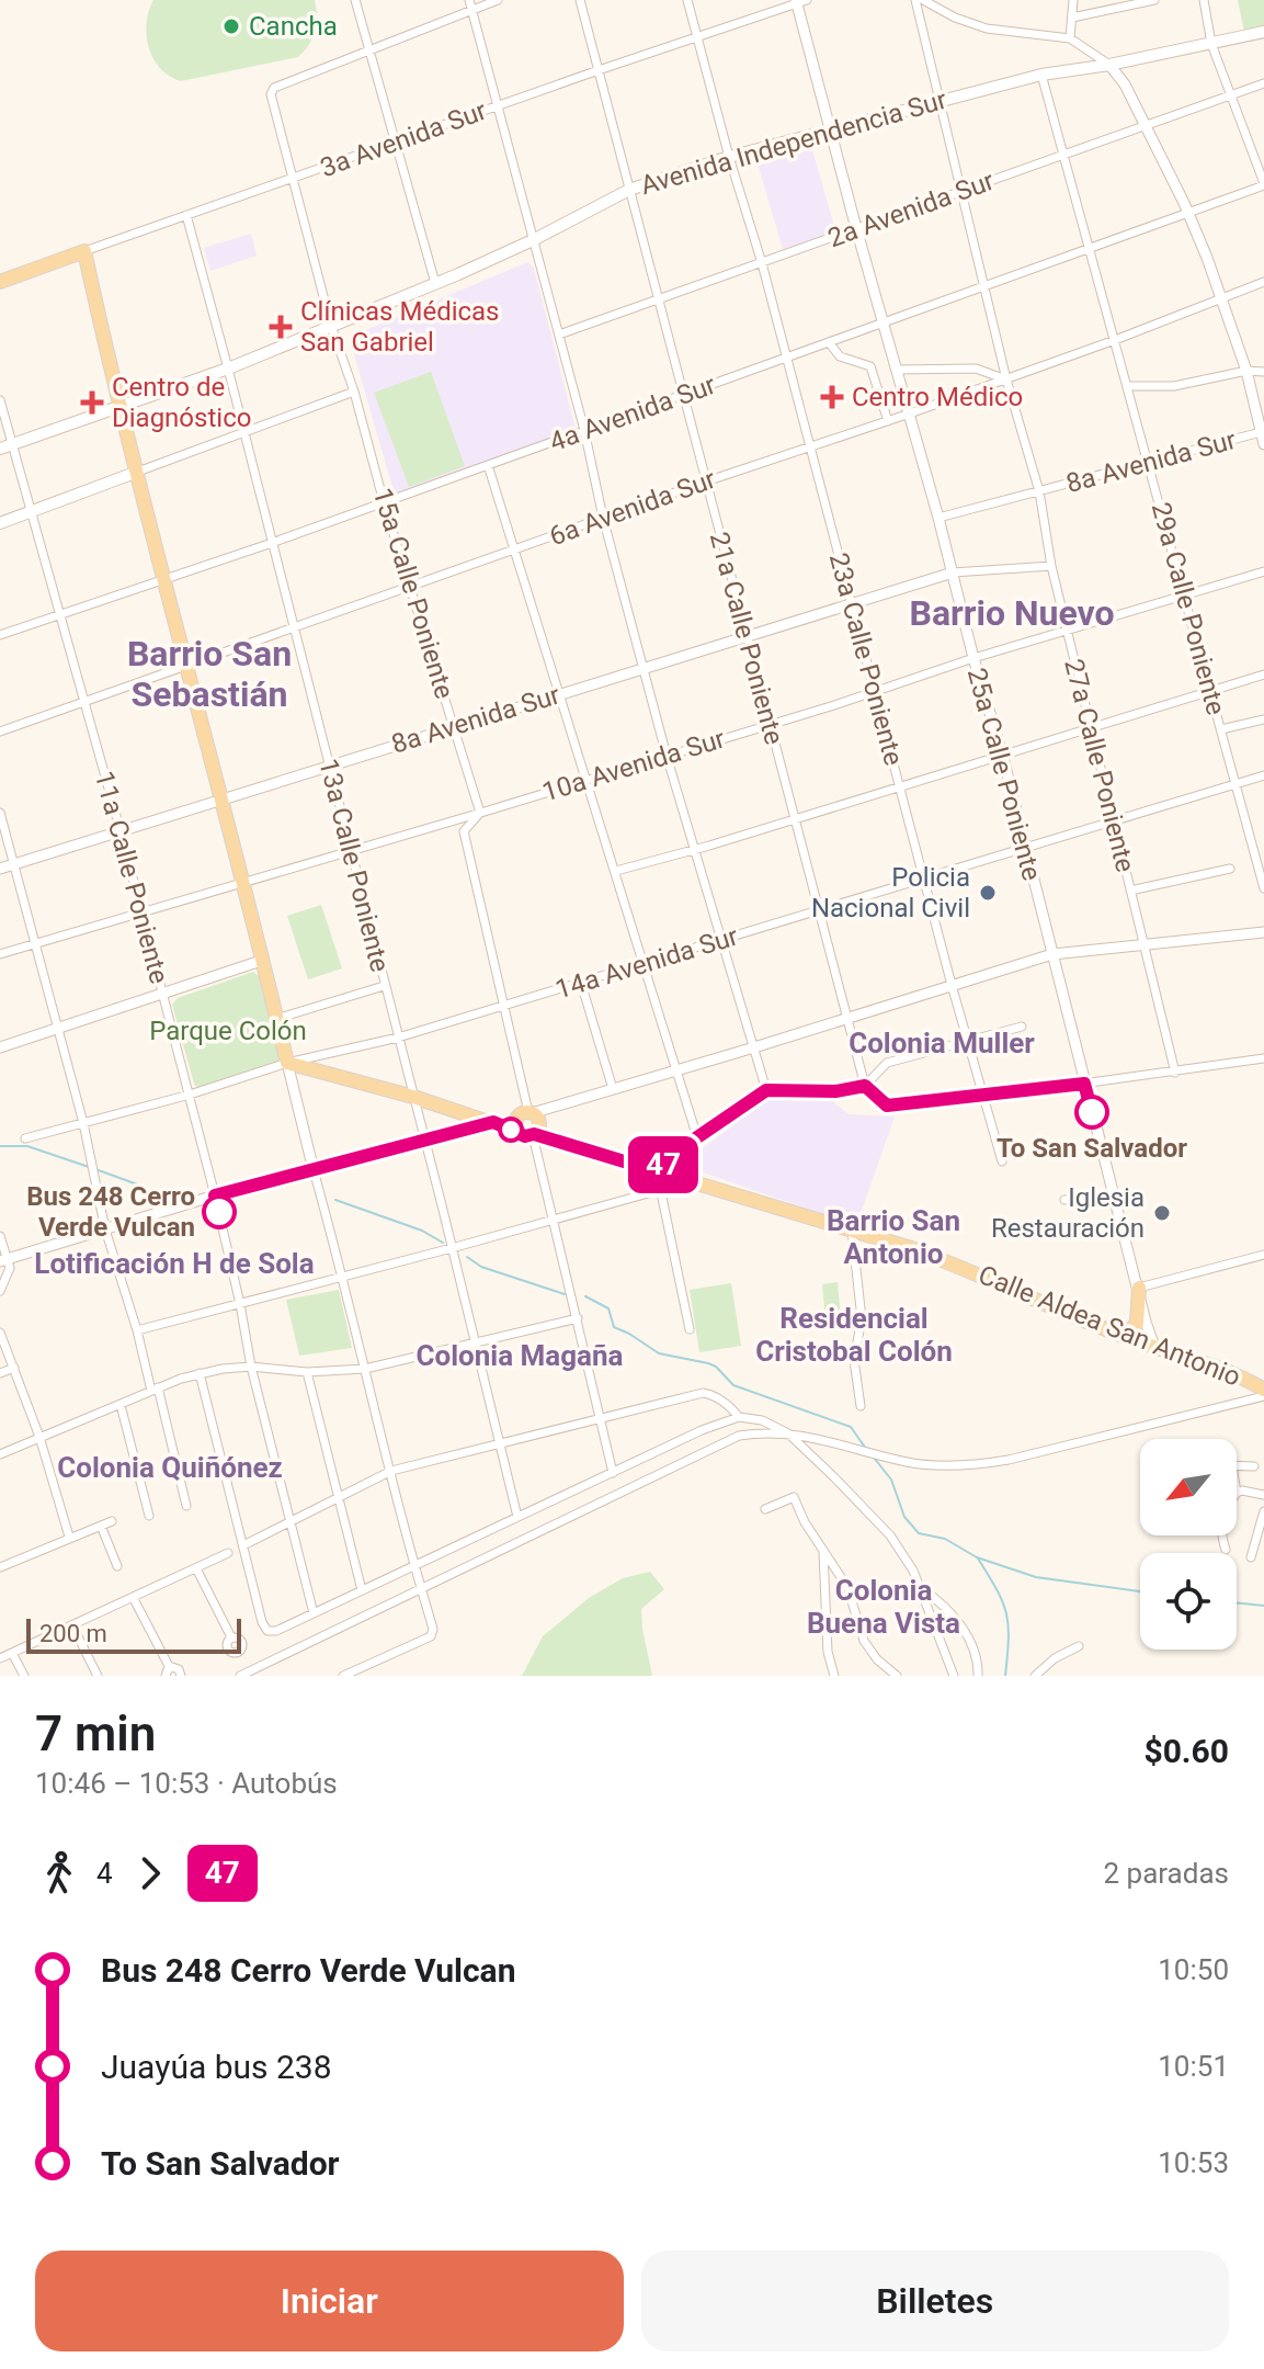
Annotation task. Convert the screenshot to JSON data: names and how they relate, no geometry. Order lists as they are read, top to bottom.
{
  "streets": {
    "main road": ["3a Avenida Sur", "Avenida Independencia Sur", "Calle Aldea San Antonio"],
    "street": [
      "2a Avenida Sur",
      "4a Avenida Sur",
      "8a Avenida Sur",
      "6a Avenida Sur",
      "15a Calle Poniente",
      "29a Calle Poniente",
      "21a Calle Poniente",
      "23a Calle Poniente",
      "10a Avenida Sur",
      "27a Calle Poniente",
      "25a Calle Poniente",
      "13a Calle Poniente",
      "11a Calle Poniente",
      "14a Avenida Sur"
    ]
  },
  "crossings": [
    ["3a Avenida Sur", "15a Calle Poniente"],
    ["3a Avenida Sur", "21a Calle Poniente"],
    ["3a Avenida Sur", "23a Calle Poniente"],
    ["3a Avenida Sur", "25a Calle Poniente"],
    ["3a Avenida Sur", "13a Calle Poniente"],
    ["Avenida Independencia Sur", "15a Calle Poniente"],
    ["Avenida Independencia Sur", "29a Calle Poniente"],
    ["Avenida Independencia Sur", "21a Calle Poniente"],
    ["Avenida Independencia Sur", "23a Calle Poniente"],
    ["Avenida Independencia Sur", "27a Calle Poniente"],
    ["Avenida Independencia Sur", "25a Calle Poniente"],
    ["Avenida Independencia Sur", "13a Calle Poniente"],
    ["Avenida Independencia Sur", "11a Calle Poniente"],
    ["2a Avenida Sur", "29a Calle Poniente"],
    ["2a Avenida Sur", "21a Calle Poniente"],
    ["2a Avenida Sur", "23a Calle Poniente"],
    ["2a Avenida Sur", "27a Calle Poniente"],
    ["2a Avenida Sur", "25a Calle Poniente"],
    ["4a Avenida Sur", "15a Calle Poniente"],
    ["4a Avenida Sur", "29a Calle Poniente"],
    ["4a Avenida Sur", "21a Calle Poniente"],
    ["4a Avenida Sur", "23a Calle Poniente"],
    ["4a Avenida Sur", "27a Calle Poniente"],
    ["4a Avenida Sur", "25a Calle Poniente"],
    ["4a Avenida Sur", "13a Calle Poniente"],
    ["4a Avenida Sur", "11a Calle Poniente"],
    ["8a Avenida Sur", "15a Calle Poniente"],
    ["8a Avenida Sur", "29a Calle Poniente"],
    ["8a Avenida Sur", "21a Calle Poniente"],
    ["8a Avenida Sur", "23a Calle Poniente"],
    ["8a Avenida Sur", "27a Calle Poniente"],
    ["8a Avenida Sur", "25a Calle Poniente"],
    ["8a Avenida Sur", "13a Calle Poniente"],
    ["8a Avenida Sur", "11a Calle Poniente"],
    ["6a Avenida Sur", "15a Calle Poniente"],
    ["6a Avenida Sur", "29a Calle Poniente"],
    ["6a Avenida Sur", "21a Calle Poniente"],
    ["6a Avenida Sur", "23a Calle Poniente"],
    ["6a Avenida Sur", "27a Calle Poniente"],
    ["6a Avenida Sur", "25a Calle Poniente"],
    ["6a Avenida Sur", "13a Calle Poniente"],
    ["6a Avenida Sur", "11a Calle Poniente"],
    ["15a Calle Poniente", "10a Avenida Sur"],
    ["29a Calle Poniente", "10a Avenida Sur"],
    ["29a Calle Poniente", "14a Avenida Sur"],
    ["21a Calle Poniente", "10a Avenida Sur"],
    ["21a Calle Poniente", "14a Avenida Sur"],
    ["23a Calle Poniente", "10a Avenida Sur"],
    ["23a Calle Poniente", "14a Avenida Sur"],
    ["10a Avenida Sur", "27a Calle Poniente"],
    ["10a Avenida Sur", "25a Calle Poniente"],
    ["10a Avenida Sur", "13a Calle Poniente"],
    ["10a Avenida Sur", "11a Calle Poniente"],
    ["27a Calle Poniente", "14a Avenida Sur"],
    ["25a Calle Poniente", "14a Avenida Sur"],
    ["25a Calle Poniente", "Calle Aldea San Antonio"],
    ["13a Calle Poniente", "14a Avenida Sur"],
    ["11a Calle Poniente", "14a Avenida Sur"]
  ],
  "districts": [
    "Barrio Nuevo",
    "Barrio San Sebastián",
    "Colonia Muller",
    "Barrio San Antonio",
    "Lotificación H de Sola",
    "Residencial Cristobal Colón",
    "Colonia Magaña",
    "Colonia Quiñónez",
    "Colonia Buena Vista"
  ],
  "parks": ["Parque Colón"],
  "places": {
    "other": [
      "Cancha",
      "Policia Nacional Civil",
      "To San Salvador",
      "Bus 248 Cerro Verde Vulcan",
      "Iglesia Restauración"
    ],
    "health": ["Clínicas Médicas San Gabriel", "Centro Médico", "Centro de Diagnóstico"]
  },
  "lines": ["bus line 47"],
  "scale_bar": "200 m",
  "north": "bottom left",
  "page": {
    "on_map": "47",
    "scale": "200 m",
    "heading": ["7 min", "10:46 – 10:53 · Autobús", "$0.60"],
    "legs": ["4", "47", "2 paradas"],
    "list": [
      {
        "name": "Bus 248 Cerro Verde Vulcan",
        "value": "10:50"
      },
      {
        "name": "Juayúa bus 238",
        "value": "10:51"
      },
      {
        "name": "To San Salvador",
        "value": "10:53"
      }
    ],
    "buttons": ["Iniciar", "Billetes"]
  }
}
